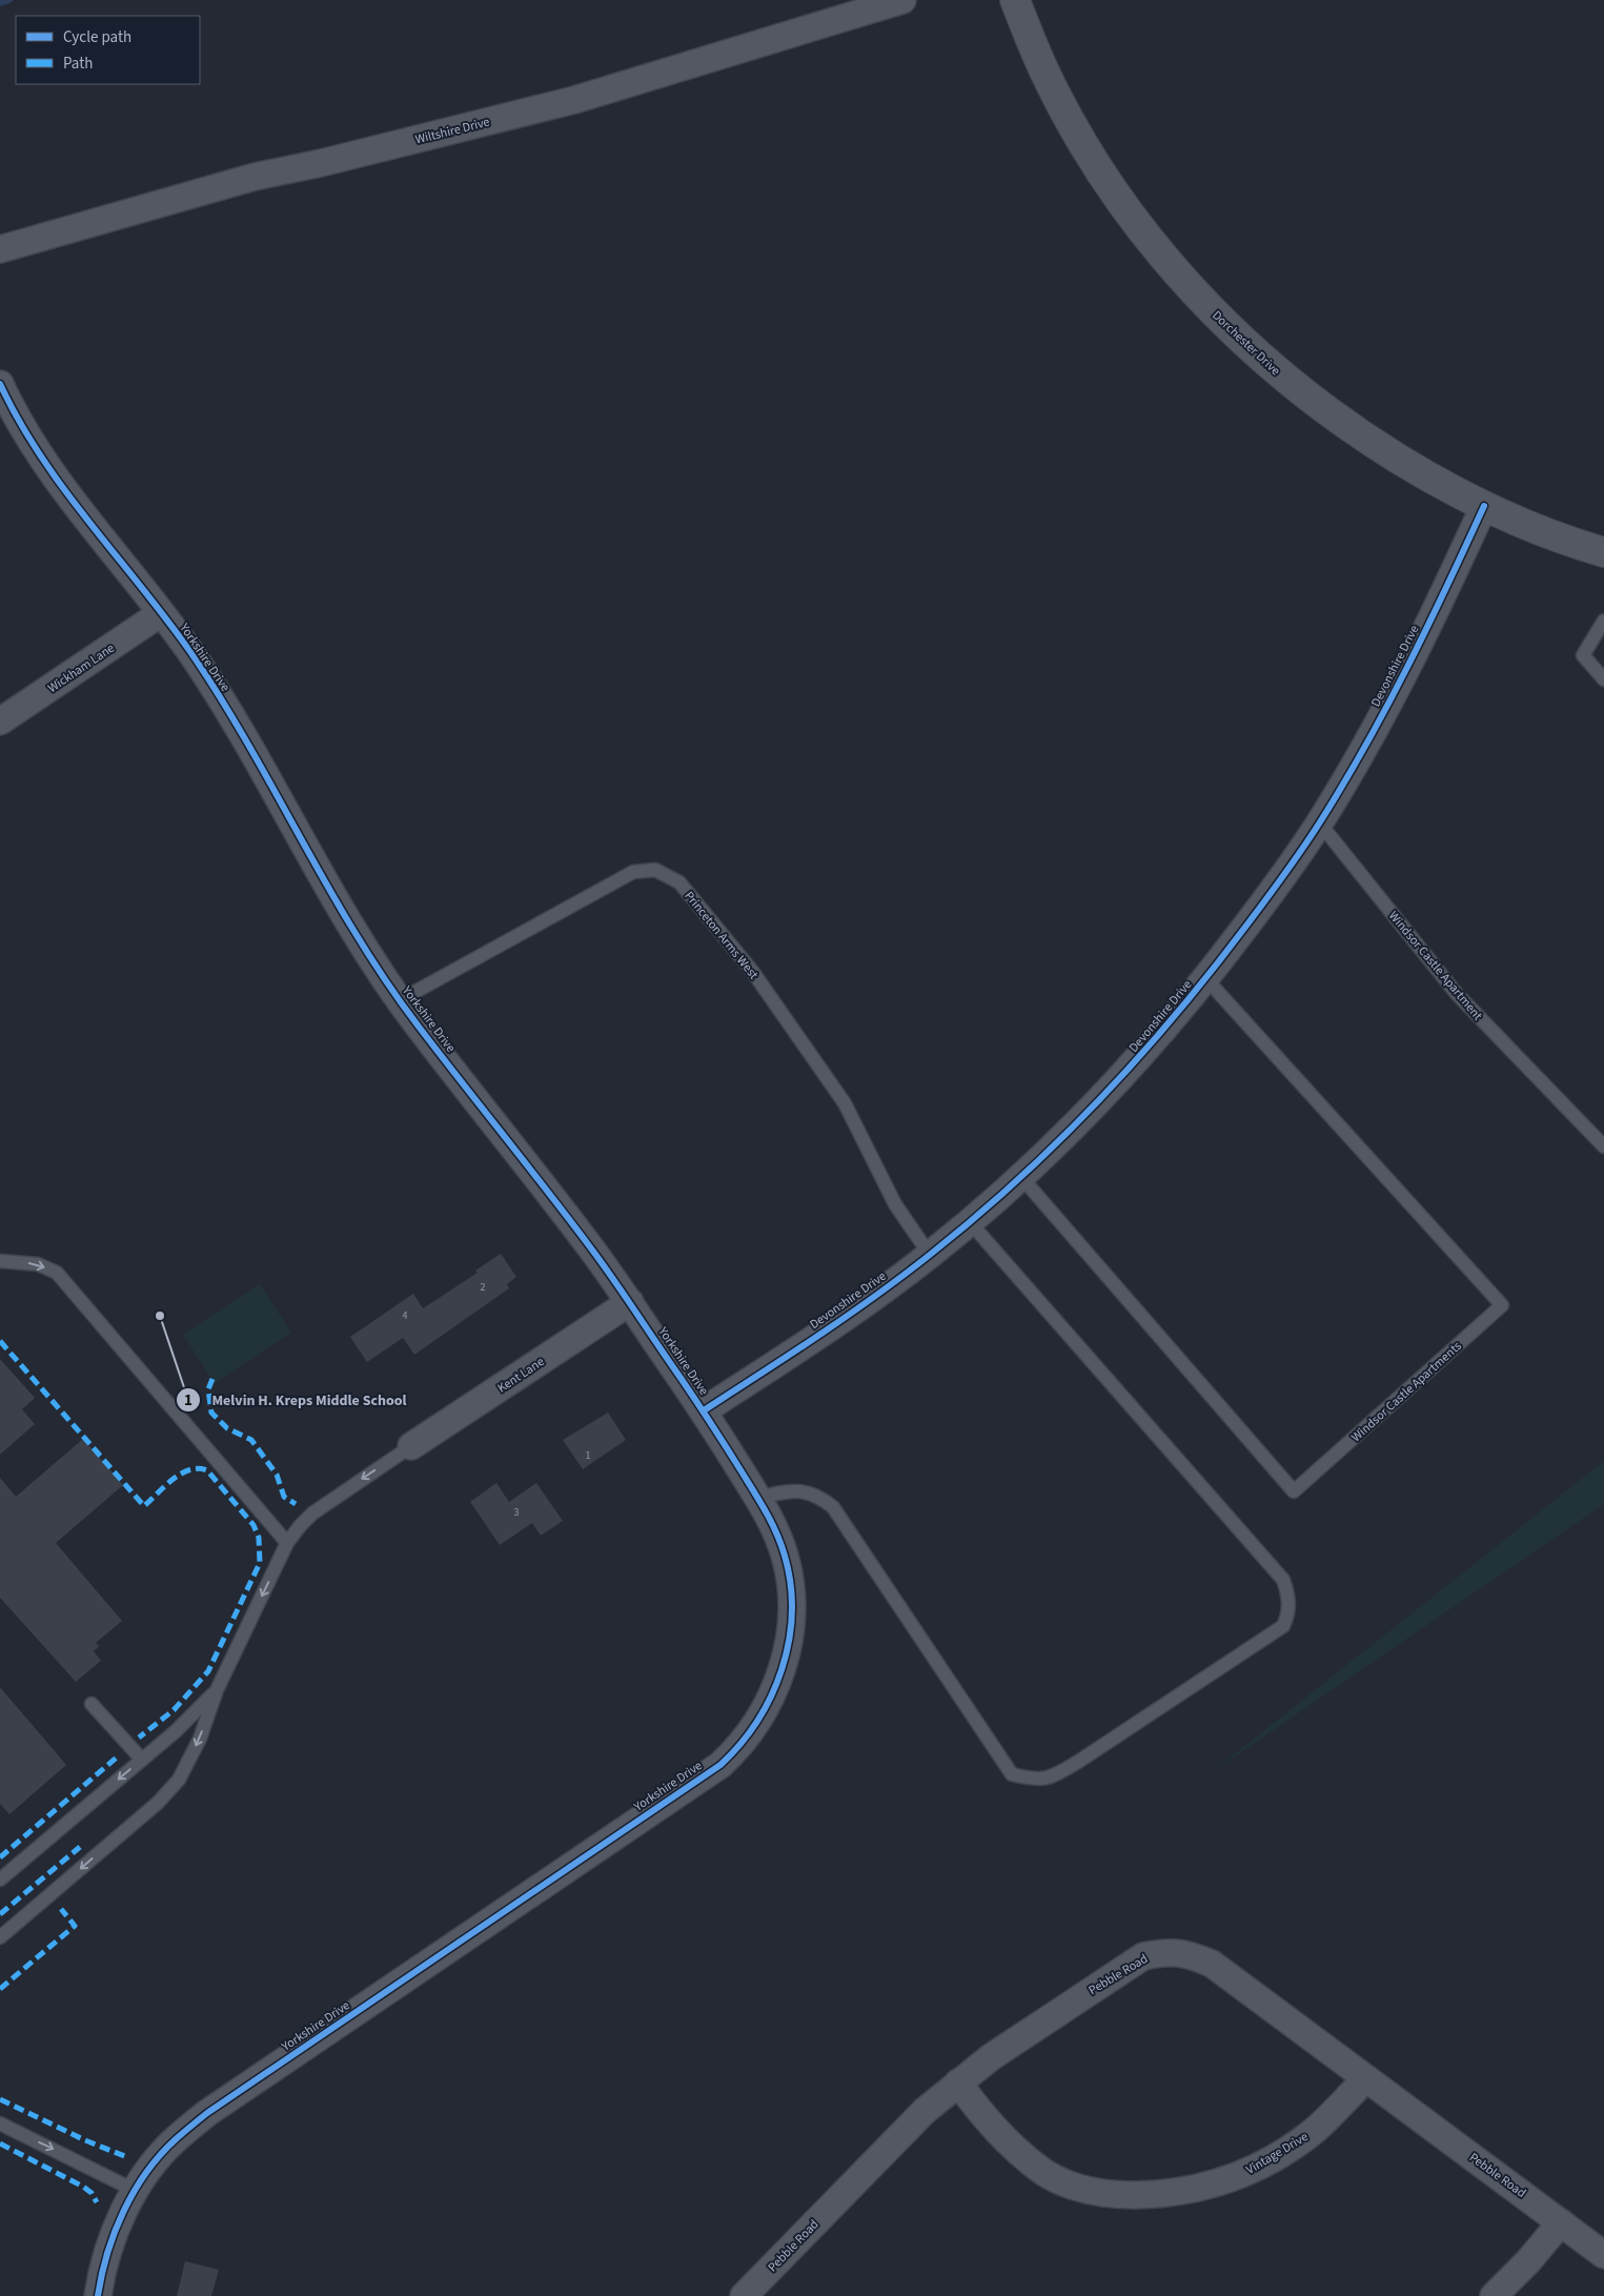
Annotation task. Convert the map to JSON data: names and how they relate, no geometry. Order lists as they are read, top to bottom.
{
  "streets": {
    "street": [
      "Wiltshire Drive",
      "Dorchester Drive",
      "Yorkshire Drive",
      "Devonshire Drive",
      "Wickham Lane",
      "Kent Lane",
      "Pebble Road",
      "Vintage Drive"
    ],
    "lane": ["Princeton Arms West", "Windsor Castle Apartment", "Windsor Castle Apartments"]
  },
  "crossings": [
    ["Dorchester Drive", "Devonshire Drive"],
    ["Yorkshire Drive", "Devonshire Drive"],
    ["Yorkshire Drive", "Wickham Lane"],
    ["Yorkshire Drive", "Princeton Arms West"],
    ["Yorkshire Drive", "Kent Lane"],
    ["Devonshire Drive", "Princeton Arms West"],
    ["Devonshire Drive", "Windsor Castle Apartment"],
    ["Devonshire Drive", "Windsor Castle Apartments"],
    ["Pebble Road", "Vintage Drive"]
  ],
  "places": ["Melvin H. Kreps Middle School"],
  "house_numbers": [
    "2",
    "4",
    "1",
    "3"
  ],
  "legend": ["Cycle path", "Path"]
}
